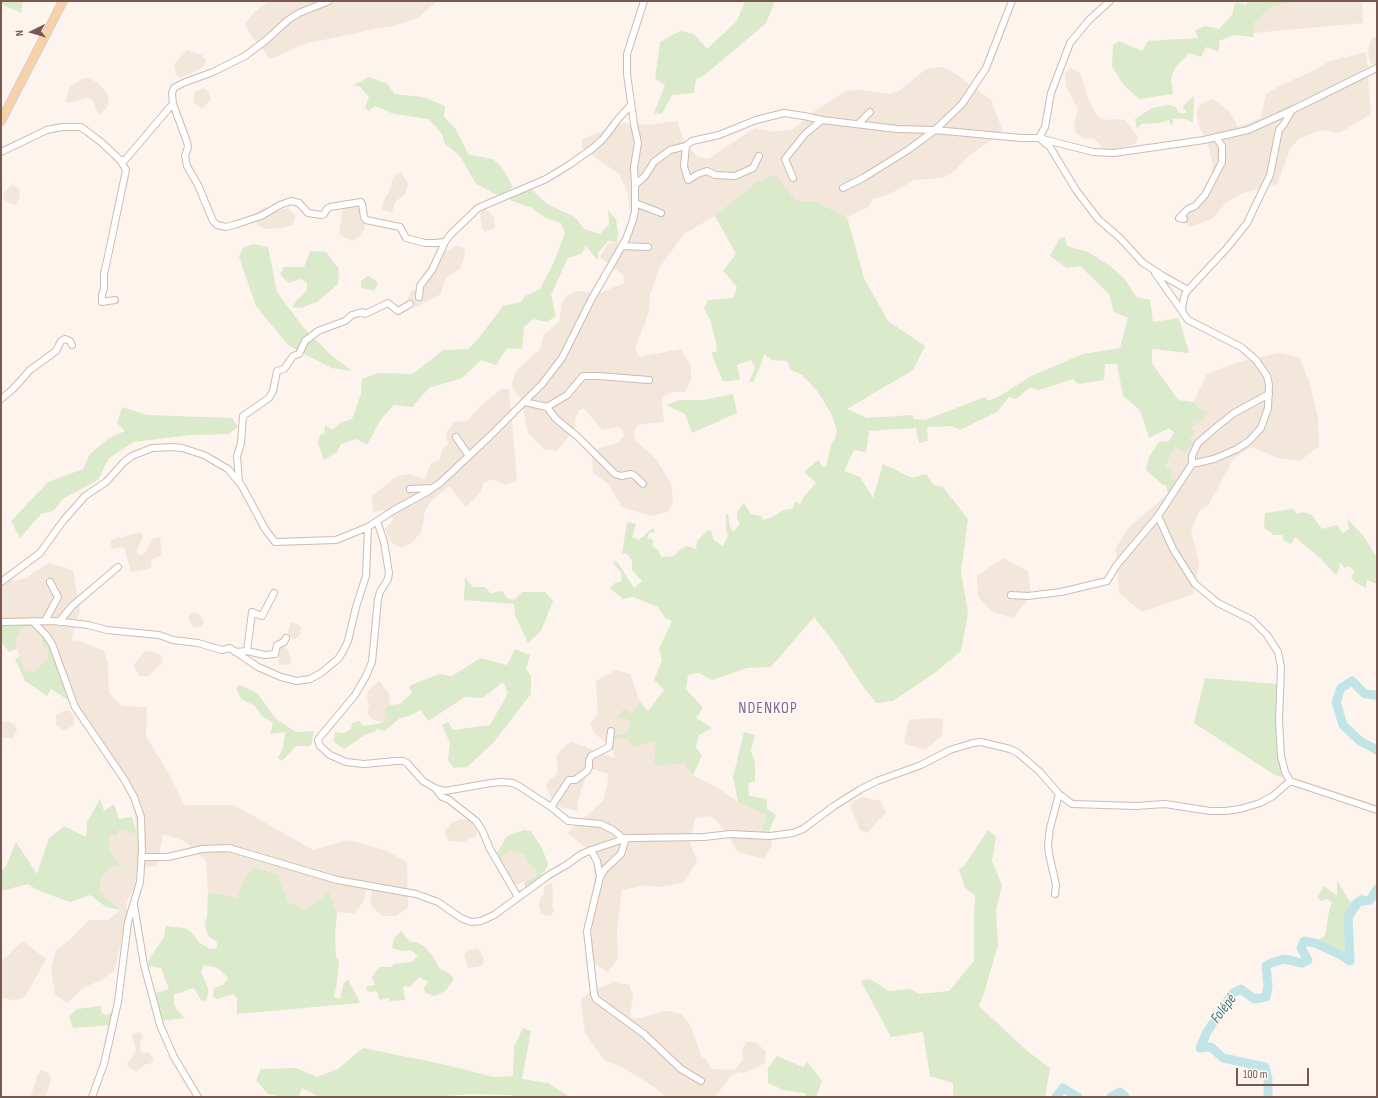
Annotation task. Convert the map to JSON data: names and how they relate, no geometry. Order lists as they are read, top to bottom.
{
  "districts": ["NDENKOP"],
  "water": ["Folépé"],
  "scale_bar": "100 m",
  "north": "left"
}
